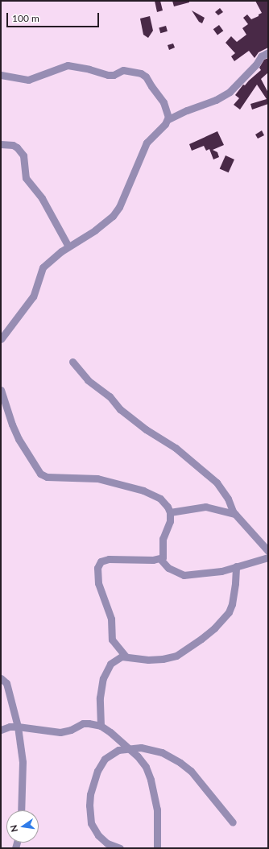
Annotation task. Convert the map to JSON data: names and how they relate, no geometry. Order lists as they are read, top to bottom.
{
  "scale_bar": "100 m",
  "north": "left"
}
